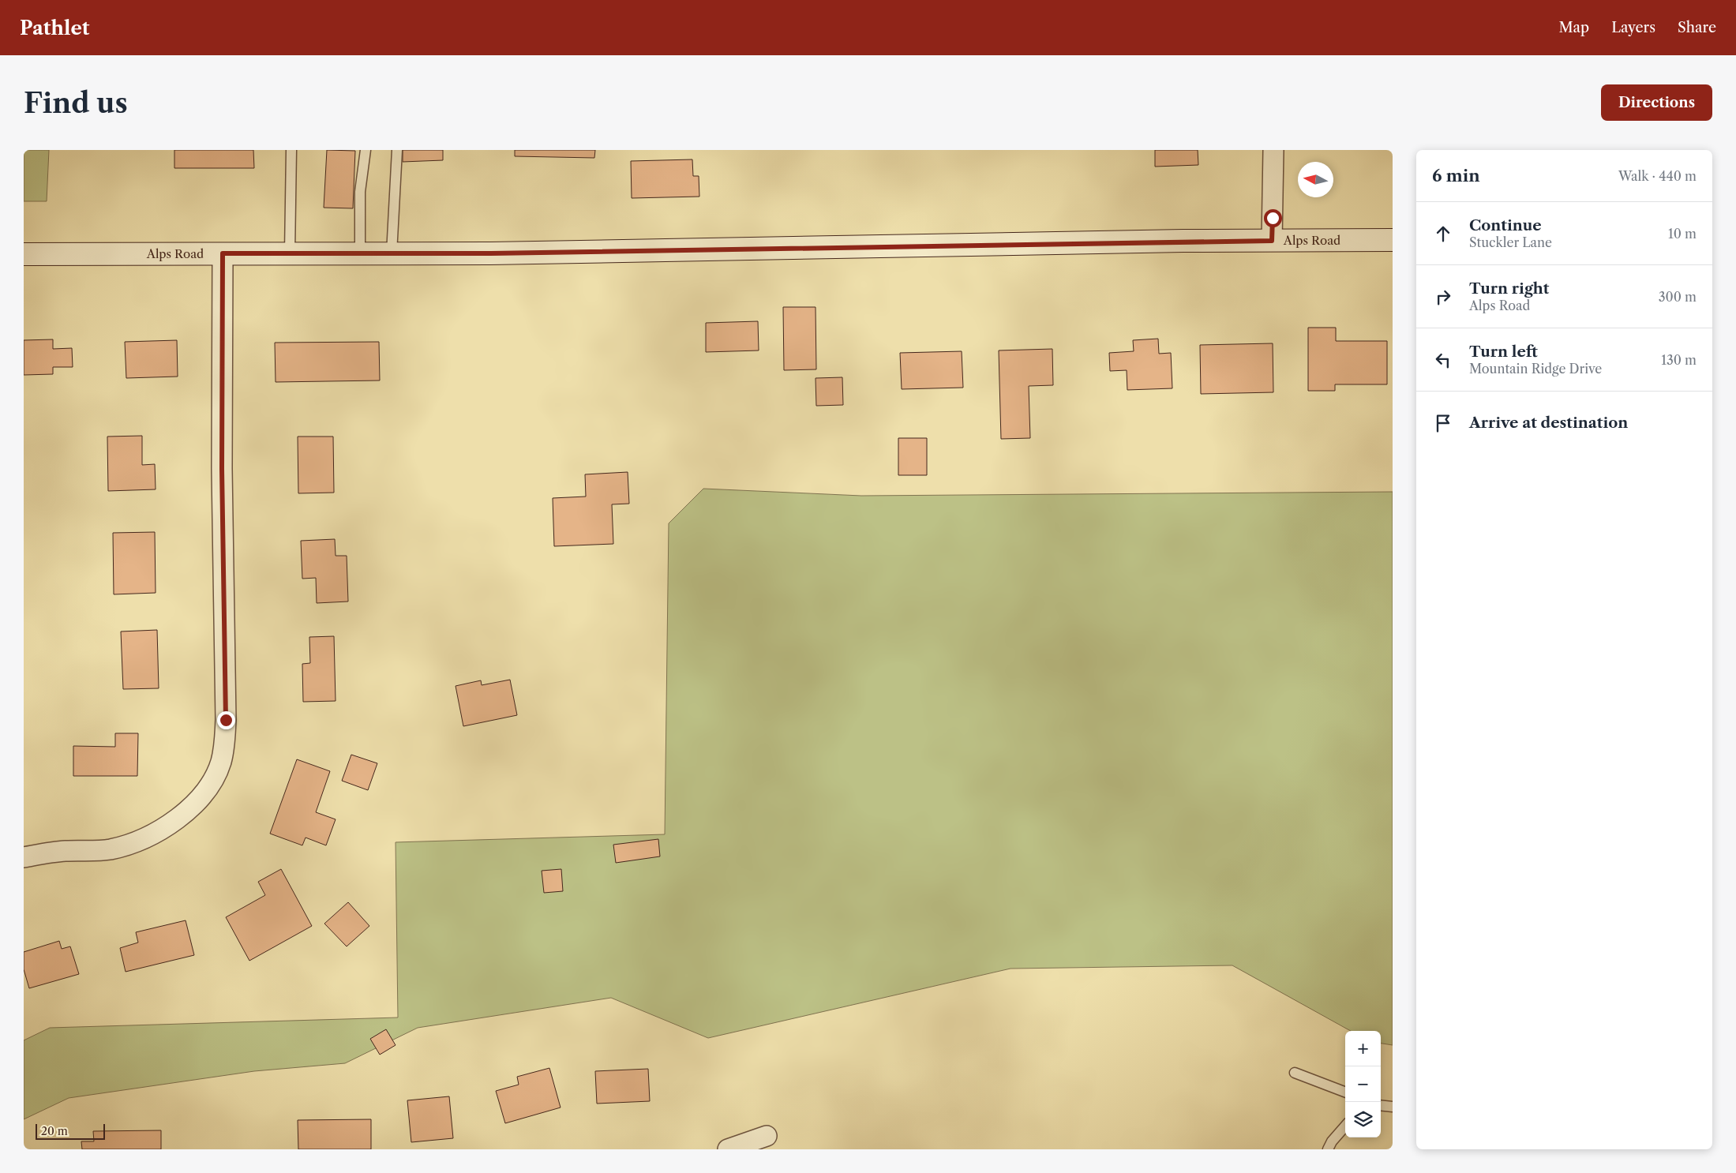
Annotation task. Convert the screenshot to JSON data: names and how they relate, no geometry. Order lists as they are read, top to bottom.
{
  "streets": {
    "main road": ["Alps Road"]
  },
  "scale_bar": "20 m",
  "north": "left",
  "page": {
    "header": "Pathlet",
    "nav": ["Map", "Layers", "Share"],
    "buttons": "Directions",
    "title": "Find us",
    "heading": ["6 min", "Walk · 440 m"],
    "list": [
      ["Continue", "Stuckler Lane", "10 m"],
      ["Turn right", "Alps Road", "300 m"],
      ["Turn left", "Mountain Ridge Drive", "130 m"],
      "Arrive at destination"
    ],
    "map_buttons": ["+", "−"],
    "scale": "20 m"
  }
}
